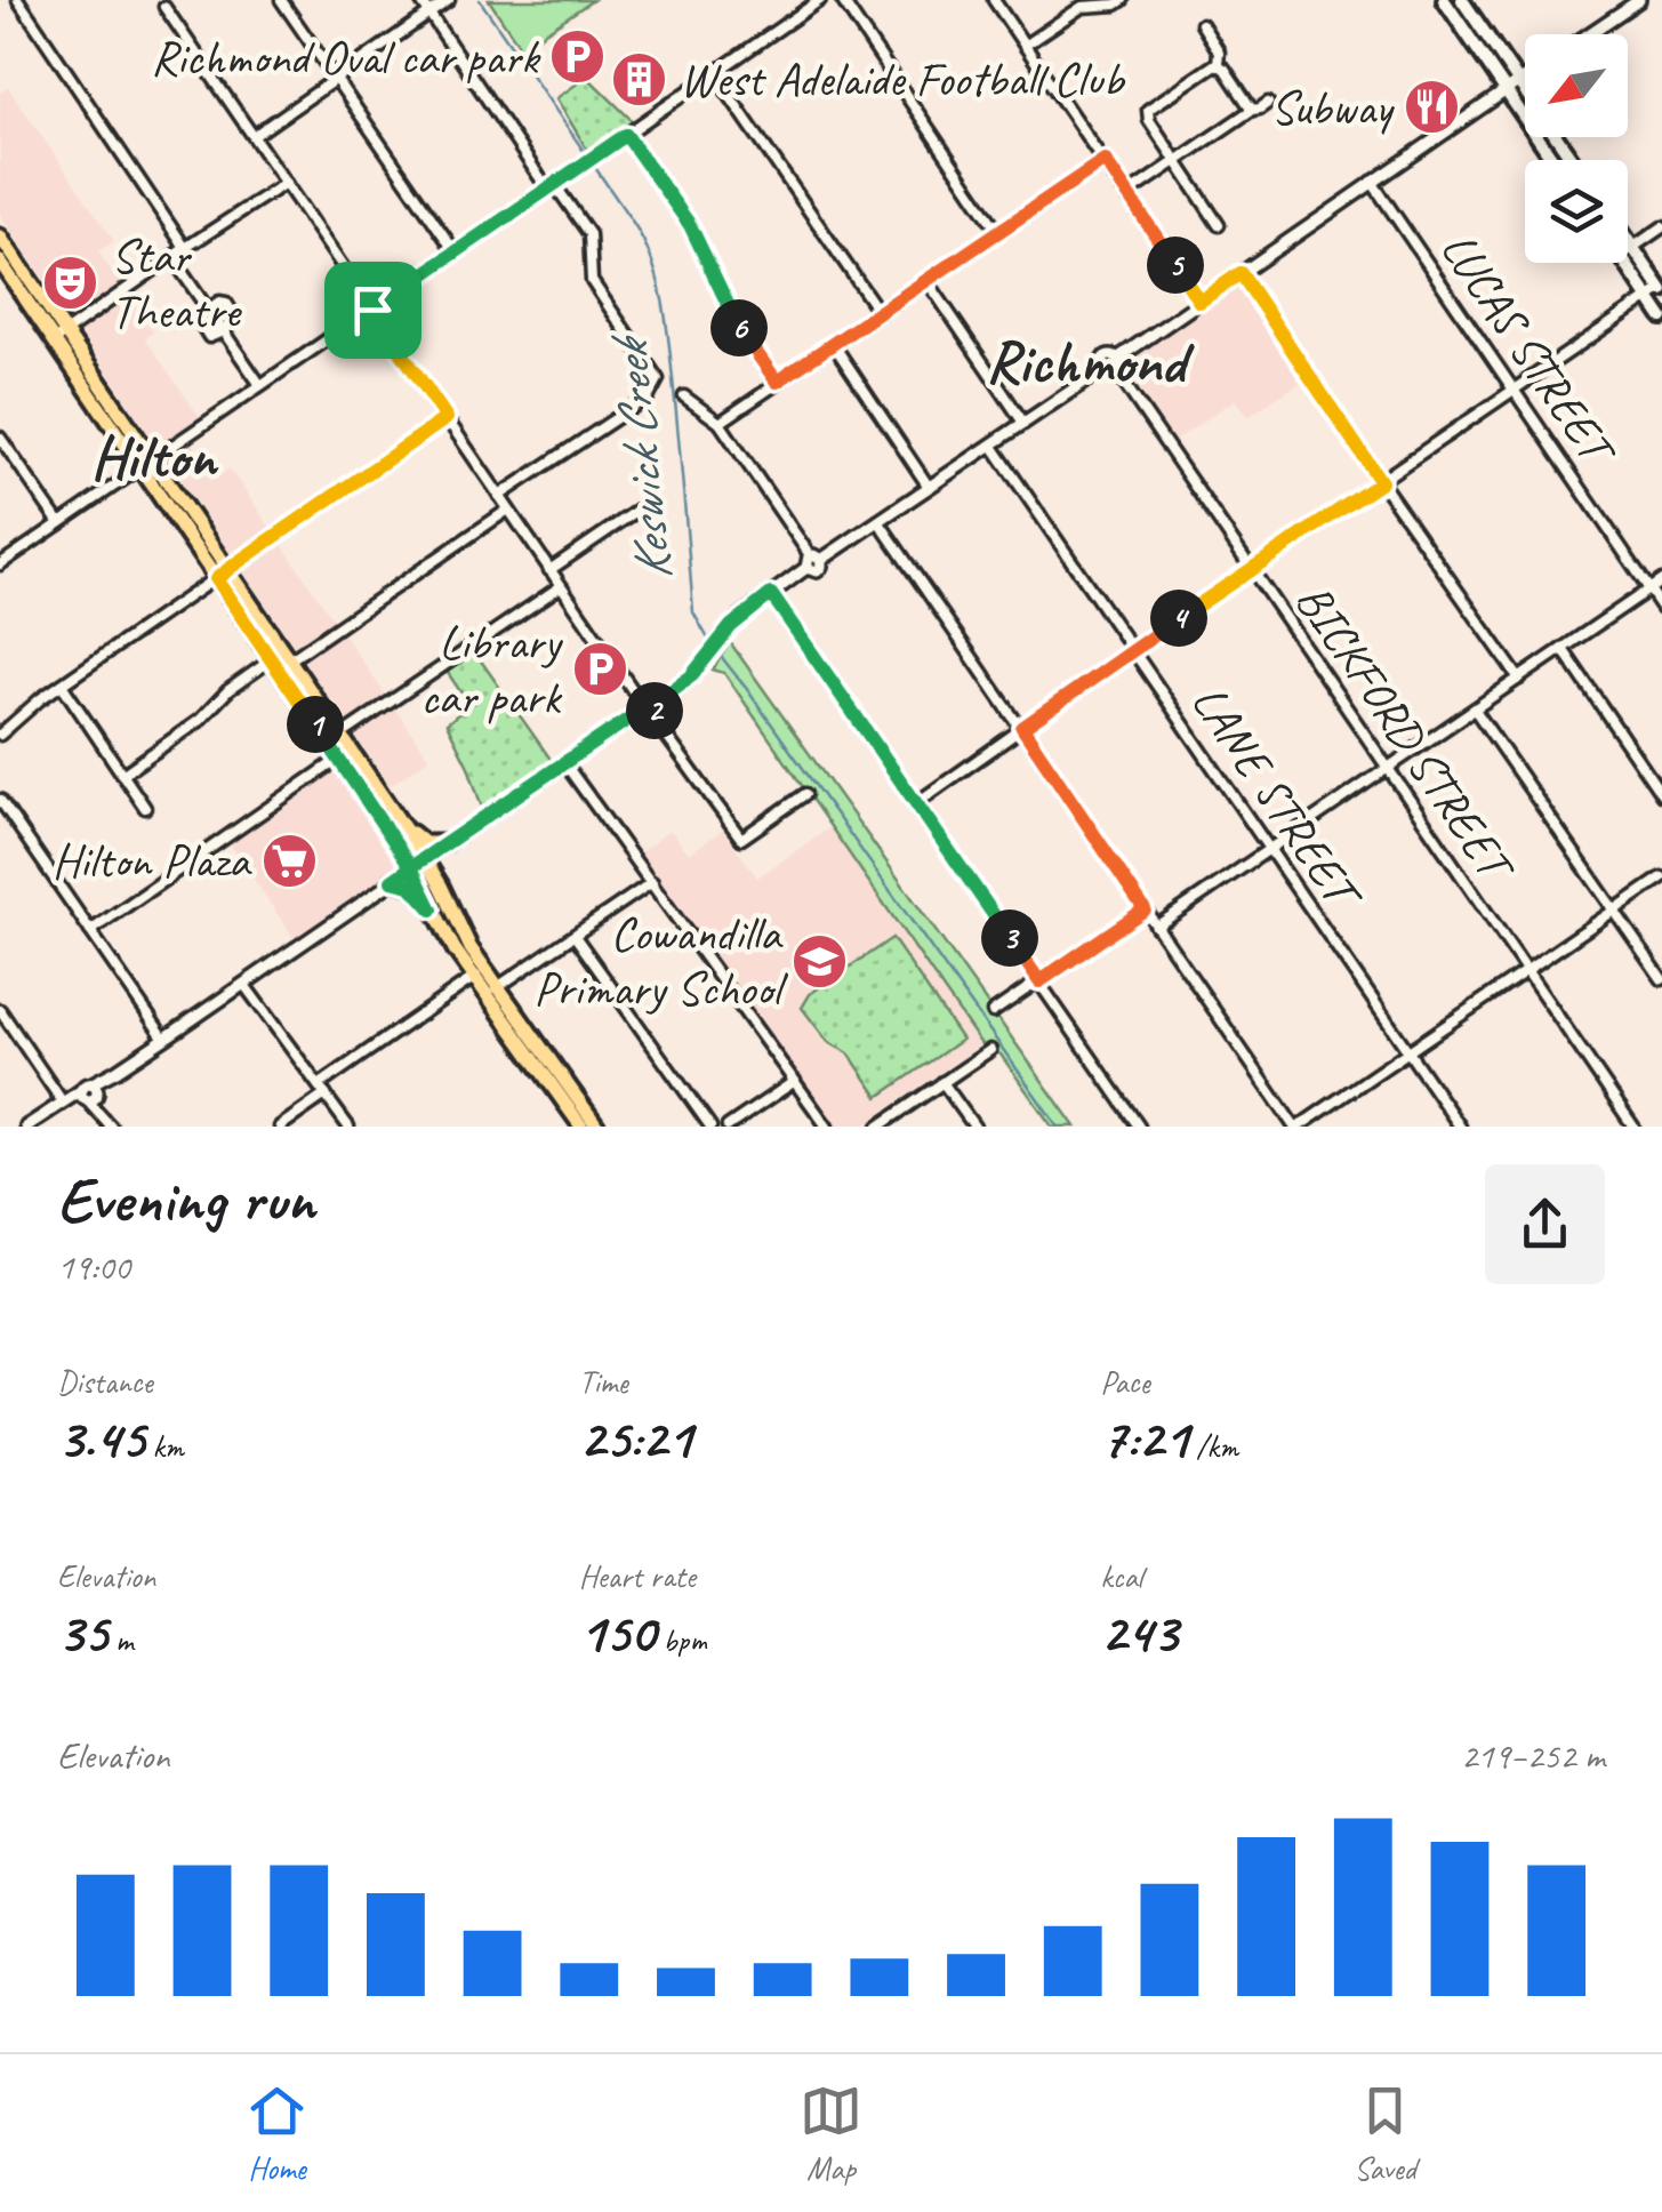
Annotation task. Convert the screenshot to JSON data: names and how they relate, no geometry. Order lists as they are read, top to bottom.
{
  "streets": {
    "street": ["LUCAS STREET", "BICKFORD STREET", "LANE STREET"]
  },
  "districts": ["Richmond", "Hilton"],
  "water": ["Keswick Creek"],
  "places": {
    "parking": ["Richmond Oval car park", "Library car park"],
    "building": ["West Adelaide Football Club"],
    "restaurant": ["Subway"],
    "theatre": ["Star Theatre"],
    "supermarket": ["Hilton Plaza"],
    "school or university": ["Cowandilla Primary School"]
  },
  "north": "bottom left",
  "page": {
    "pins": [
      "5",
      "6",
      "4",
      "2",
      "1",
      "3"
    ],
    "heading": ["Evening run", "19:00"],
    "stats": [
      ["Distance", "3.45 km"],
      ["Time", "25:21"],
      ["Pace", "7:21 /km"],
      ["Elevation", "35 m"],
      ["Heart rate", "150 bpm"],
      ["kcal", "243"]
    ],
    "chart": ["Elevation", "219–252 m"],
    "tabs": ["Home", "Map", "Saved"]
  }
}
